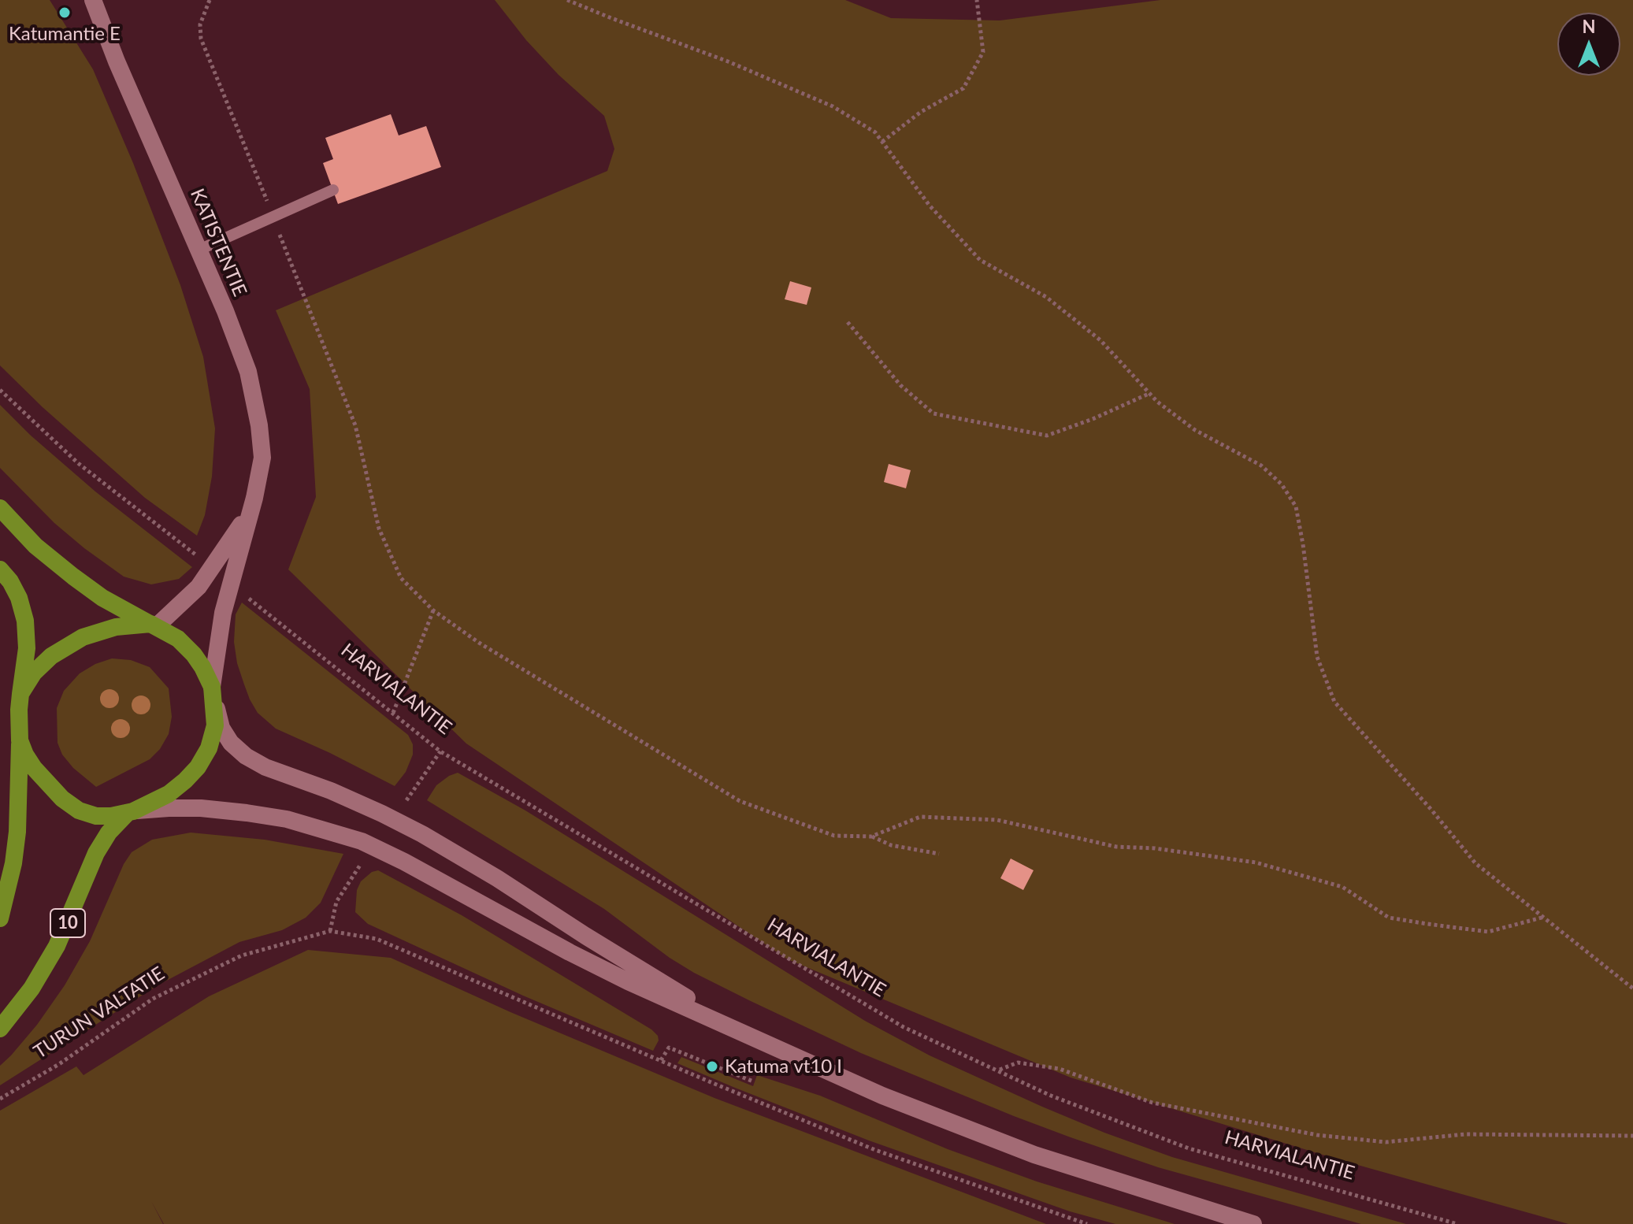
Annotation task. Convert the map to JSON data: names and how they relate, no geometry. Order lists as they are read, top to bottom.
{
  "streets": {
    "highway": ["10"],
    "main road": ["KATISTENTIE"],
    "path": ["HARVIALANTIE", "TURUN VALTATIE"]
  },
  "crossings": [
    ["KATISTENTIE", "10"]
  ],
  "places": ["Katumantie E", "Katuma vt10 I"],
  "north": "top"
}
